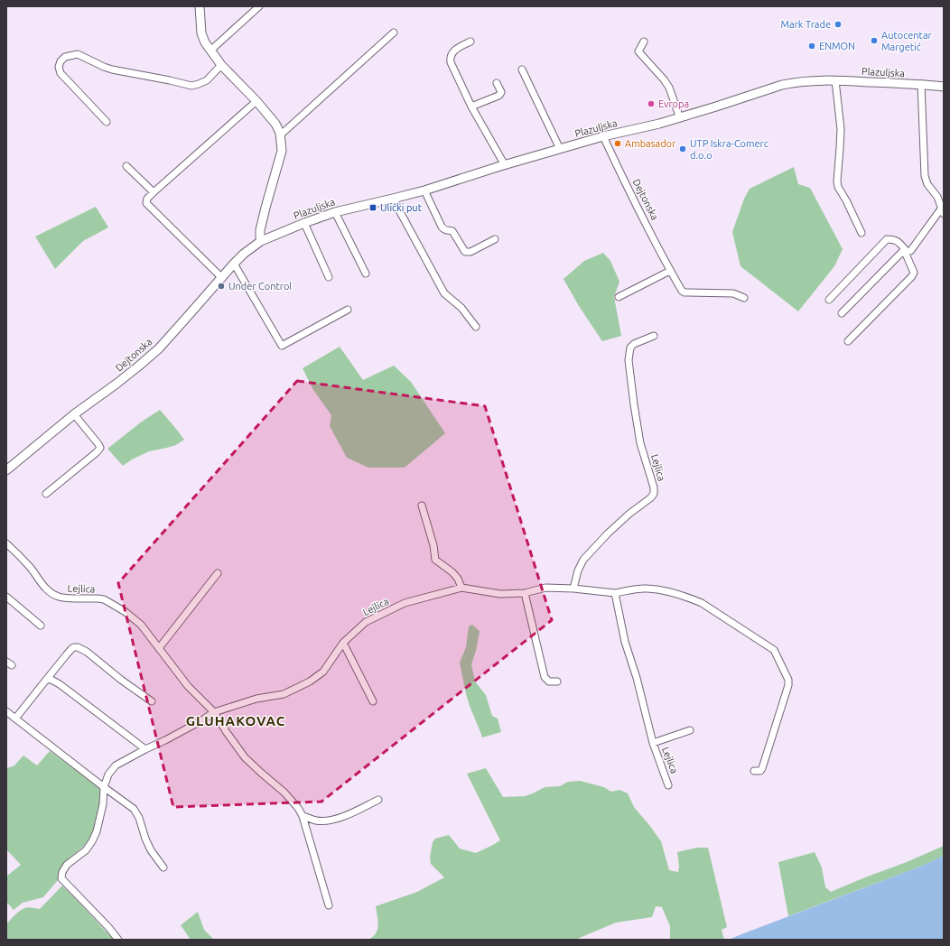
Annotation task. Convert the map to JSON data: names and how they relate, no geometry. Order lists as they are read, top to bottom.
{
  "streets": {
    "main road": ["Plazuljska", "Dejtonska"],
    "street": ["Lejlica"]
  },
  "crossings": [
    ["Plazuljska", "Dejtonska"]
  ],
  "districts": ["GLUHAKOVAC"],
  "places": {
    "other": [
      "Mark Trade",
      "Autocentar Margetić",
      "ENMON",
      "Evropa",
      "Ambasador",
      "UTP Iskra-Comerc d.o.o",
      "Under Control"
    ],
    "transit": ["Ulički put"]
  }
}
